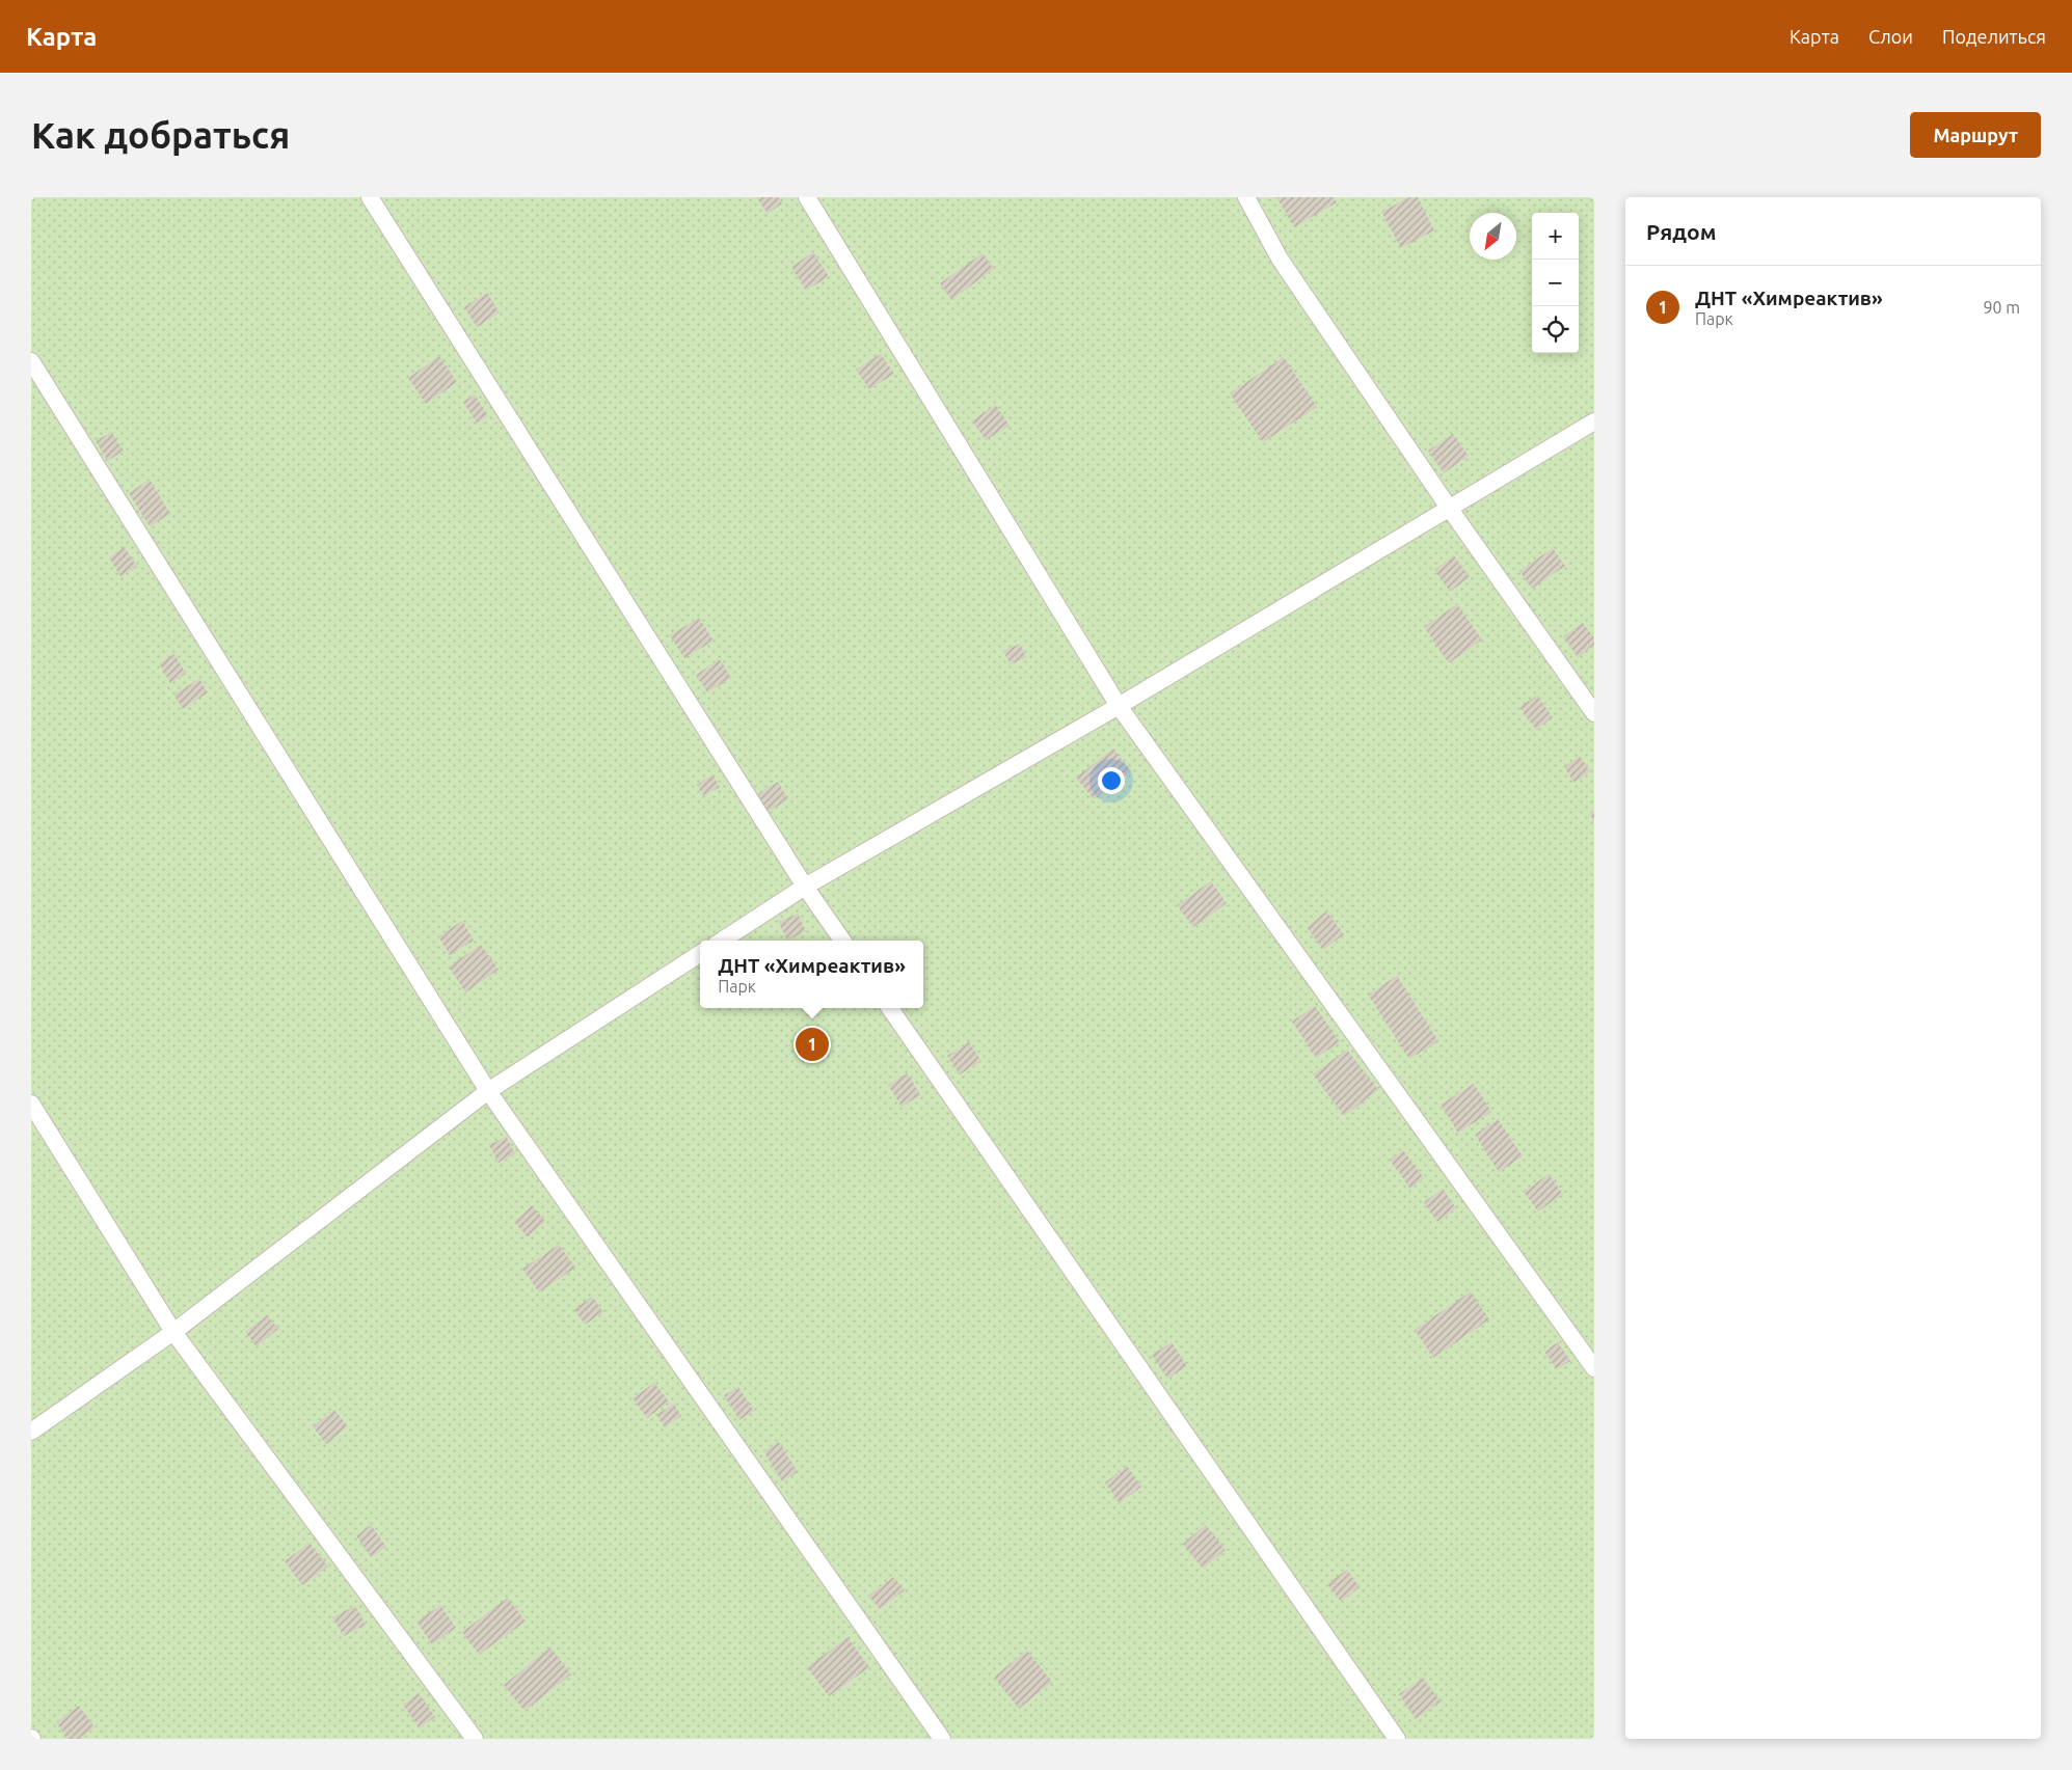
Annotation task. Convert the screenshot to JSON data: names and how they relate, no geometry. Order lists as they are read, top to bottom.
{
  "north": "bottom left",
  "page": {
    "header": "Карта",
    "nav": ["Карта", "Слои", "Поделиться"],
    "buttons": "Маршрут",
    "title": "Как добраться",
    "heading": "Рядом",
    "map_buttons": ["+", "−"],
    "list": [
      {
        "mark": "1",
        "name": "ДНТ «Химреактив»",
        "note": "Парк",
        "value": "90 m"
      }
    ],
    "popup": ["ДНТ «Химреактив»", "Парк"],
    "pins": "1"
  }
}
